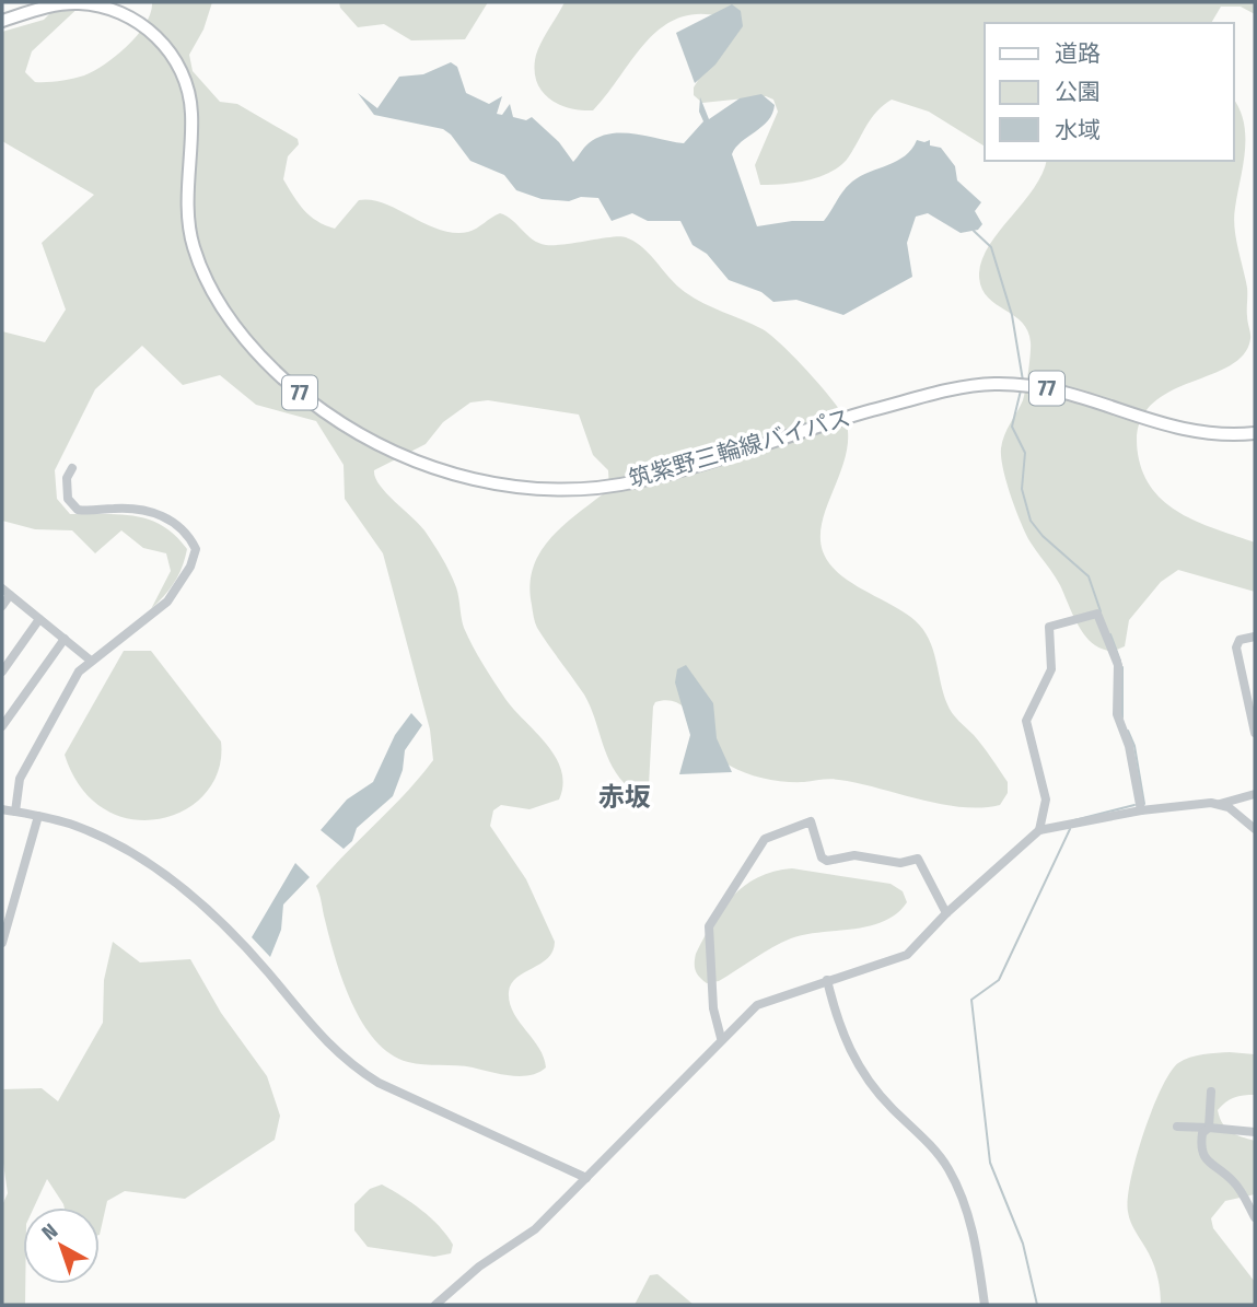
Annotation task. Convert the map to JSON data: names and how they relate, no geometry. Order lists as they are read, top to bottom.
{
  "streets": {
    "main road": ["77", "筑紫野三輪線バイパス"]
  },
  "districts": ["赤坂"],
  "legend": ["道路", "公園", "水域"],
  "north": "top left"
}
